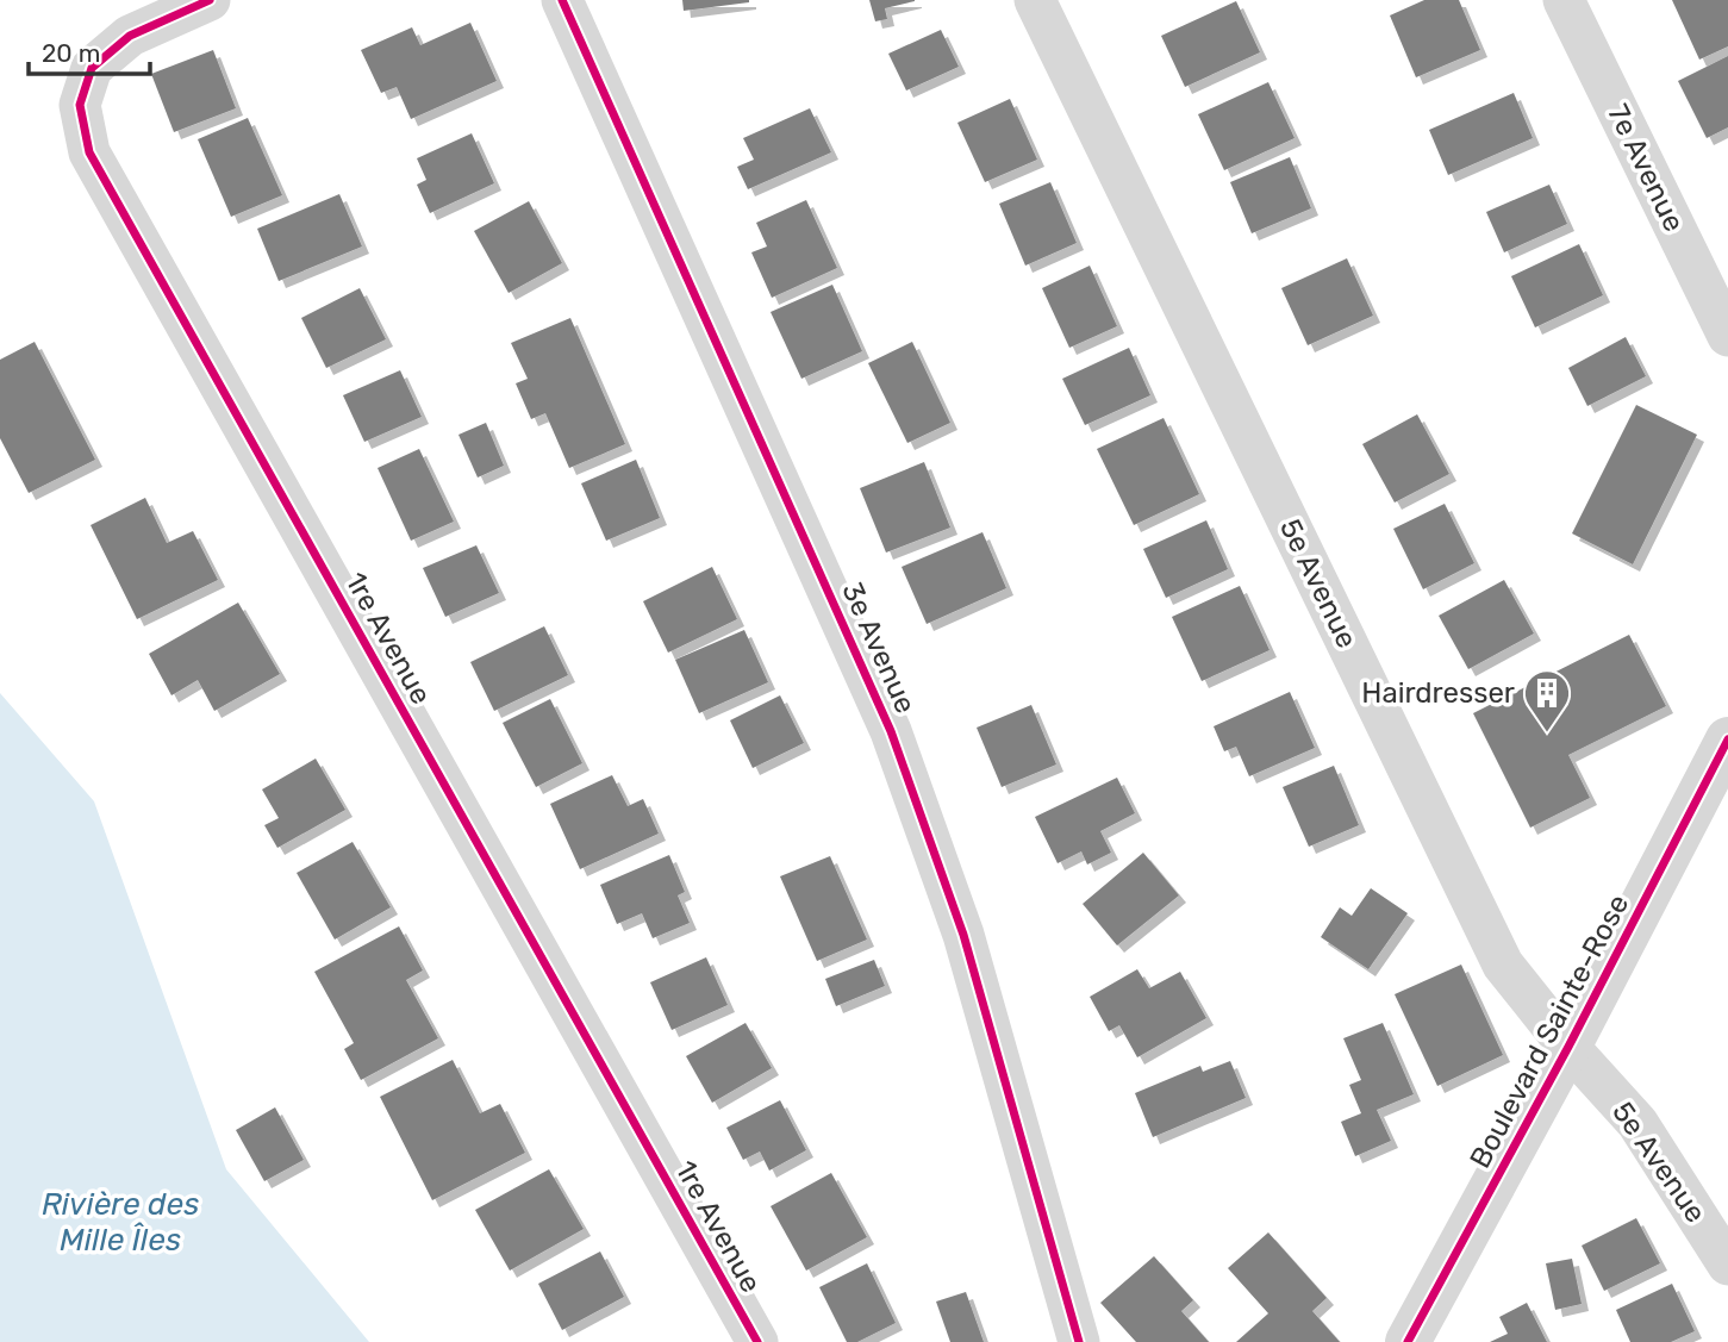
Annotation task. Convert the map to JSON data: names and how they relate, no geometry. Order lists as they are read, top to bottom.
{
  "streets": {
    "street": [
      "7e Avenue",
      "5e Avenue",
      "1re Avenue",
      "3e Avenue",
      "Boulevard Sainte-Rose"
    ]
  },
  "crossings": [
    ["5e Avenue", "Boulevard Sainte-Rose"]
  ],
  "water": ["Rivière des Mille Îles"],
  "places": {
    "building": ["Hairdresser"]
  },
  "scale_bar": "20 m"
}
